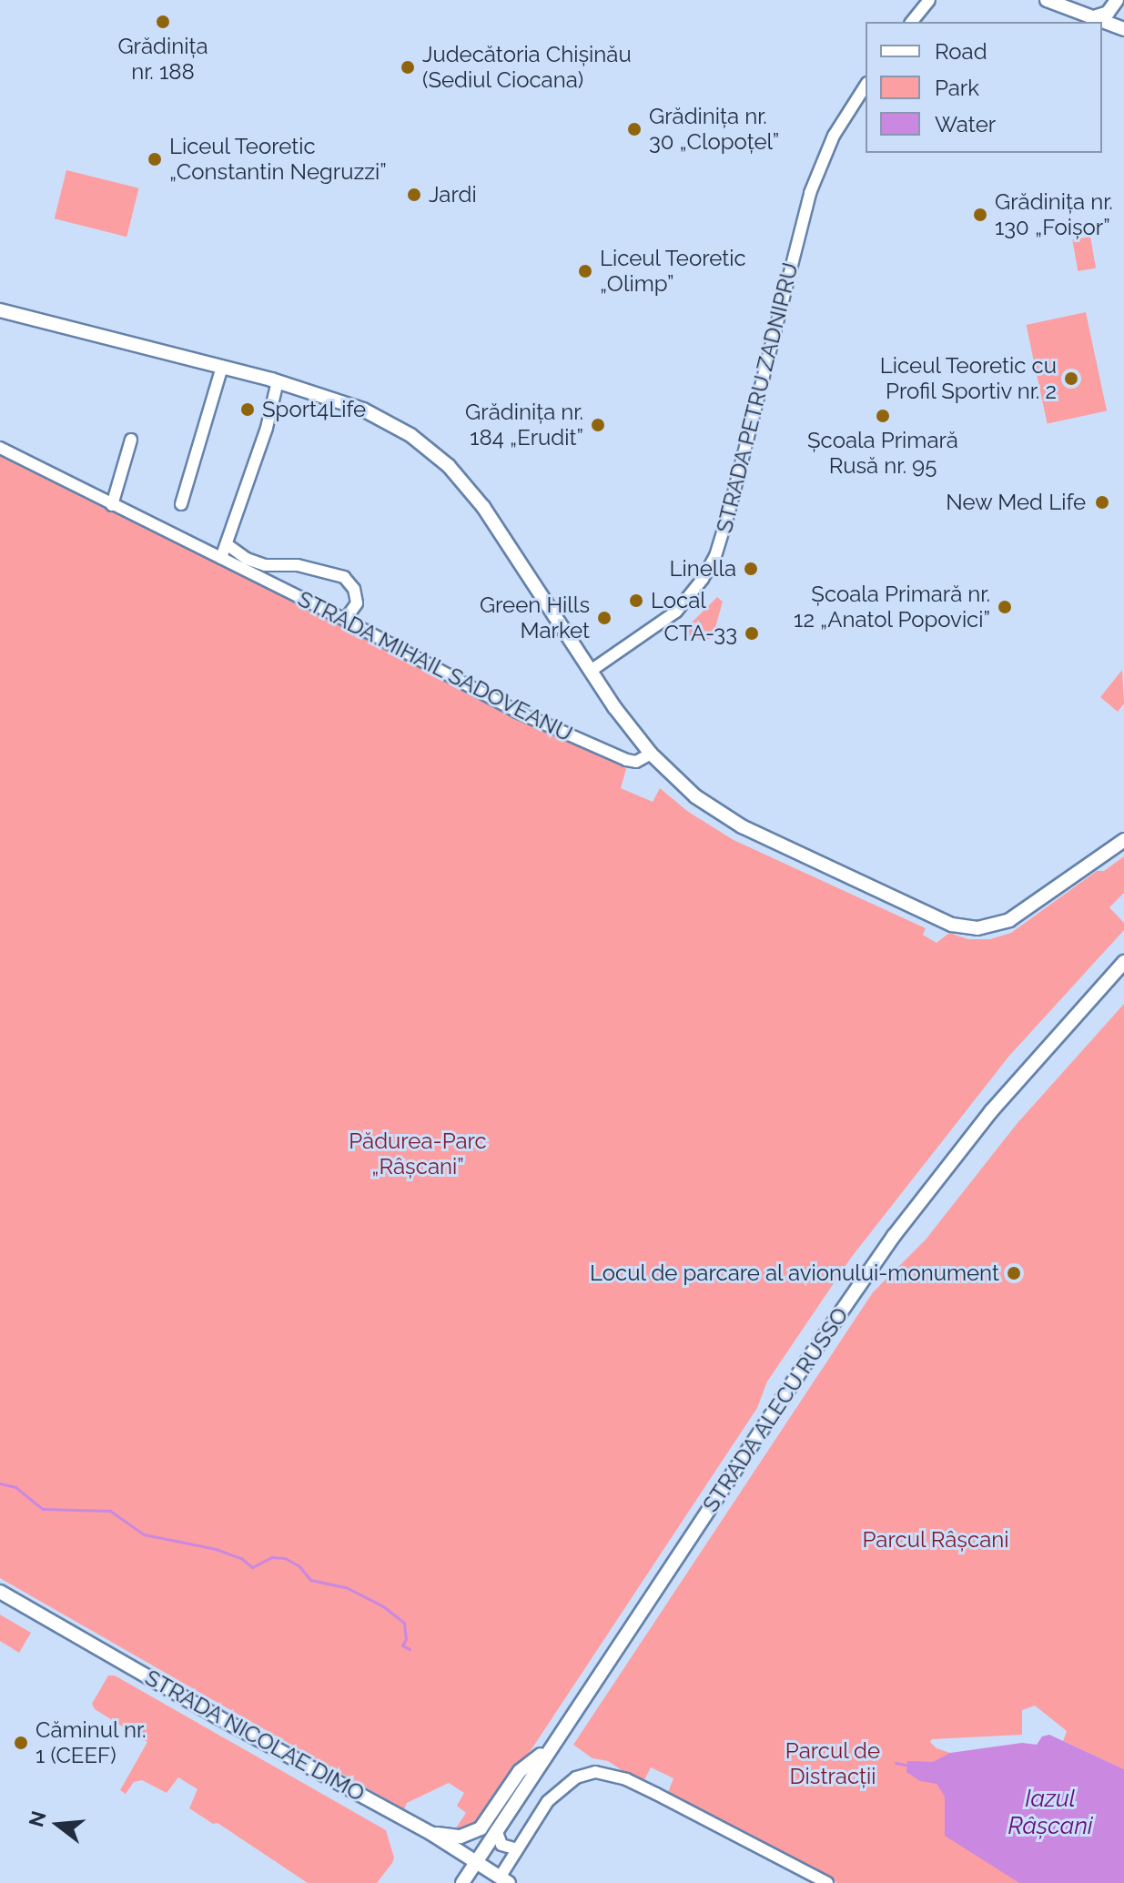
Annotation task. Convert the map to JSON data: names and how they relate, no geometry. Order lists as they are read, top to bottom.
{
  "streets": {
    "main road": ["STRADA ALECU RUSSO", "STRADA NICOLAE DIMO"],
    "street": ["STRADA PETRU ZADNIPRU", "STRADA MIHAIL SADOVEANU"]
  },
  "crossings": [
    ["STRADA ALECU RUSSO", "STRADA NICOLAE DIMO"]
  ],
  "water": ["Iazul Râșcani"],
  "parks": ["Pădurea-Parc „Râșcani”", "Parcul Râșcani", "Parcul de Distracții"],
  "places": [
    "Grădinița nr. 188",
    "Judecătoria Chișinău (Sediul Ciocana)",
    "Grădinița nr. 30 „Clopoțel”",
    "Liceul Teoretic „Constantin Negruzzi”",
    "Jardi",
    "Grădinița nr. 130 „Foișor”",
    "Liceul Teoretic „Olimp”",
    "Liceul Teoretic cu Profil Sportiv nr. 2",
    "Sport4Life",
    "Școala Primară Rusă nr. 95",
    "Grădinița nr. 184 „Erudit”",
    "New Med Life",
    "Linella",
    "Local",
    "Școala Primară nr. 12 „Anatol Popovici”",
    "Green Hills Market",
    "CTA-33",
    "Locul de parcare al avionului-monument",
    "Căminul nr. 1 (CEEF)"
  ],
  "legend": ["Road", "Park", "Water"],
  "north": "left"
}
